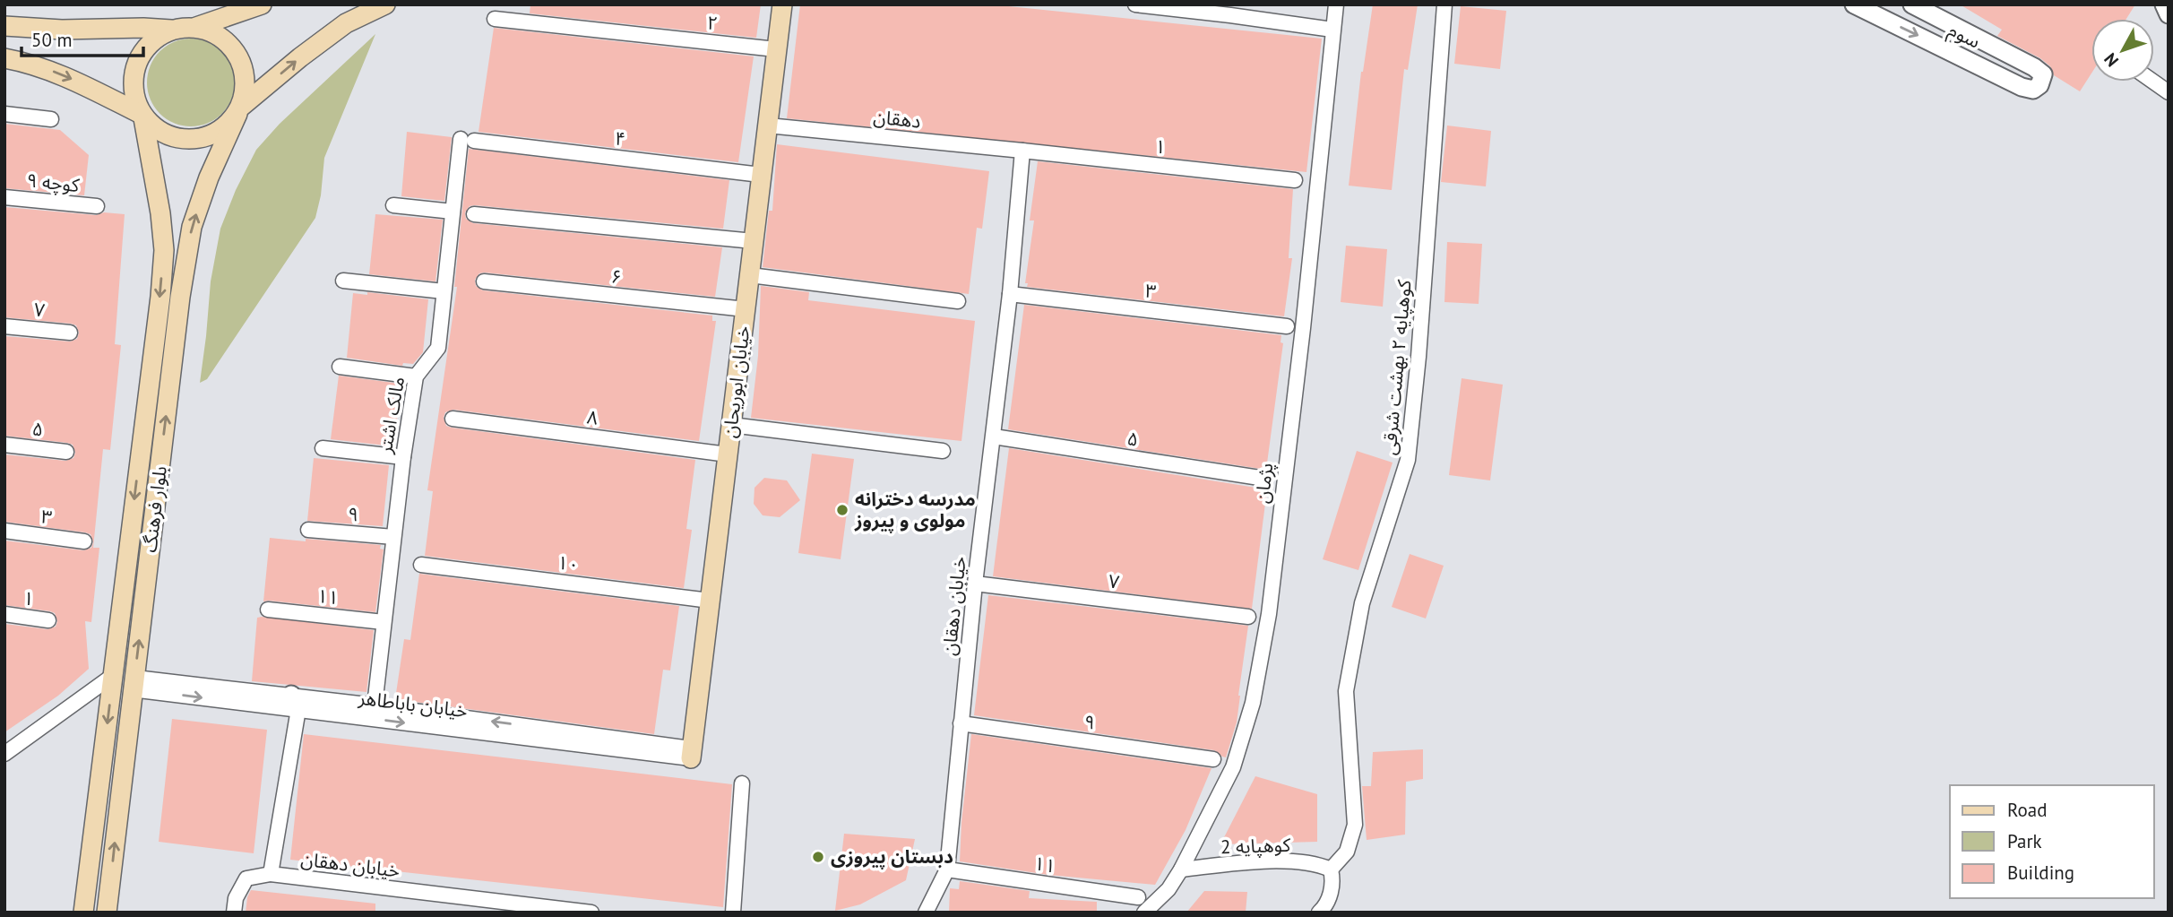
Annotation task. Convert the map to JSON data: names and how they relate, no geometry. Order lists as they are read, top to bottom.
{
  "streets": {
    "main road": ["خیابان ابوریحان", "بلوار فرهنگ"],
    "street": [
      "۲",
      "سوم",
      "دهقان",
      "۴",
      "۱",
      "کوچه ۹",
      "۶",
      "۳",
      "۷",
      "کوهپایه ۲ بهشت شرقی",
      "مالک اشتر",
      "۸",
      "۵",
      "پژمان",
      "۹",
      "۱۰",
      "۱۱",
      "خیابان دهقان",
      "خیابان باباطاهر",
      "کوهپایه 2"
    ]
  },
  "crossings": [
    ["۲", "خیابان ابوریحان"],
    ["دهقان", "۱"],
    ["دهقان", "خیابان ابوریحان"],
    ["دهقان", "خیابان دهقان"],
    ["۴", "خیابان ابوریحان"],
    ["۴", "مالک اشتر"],
    ["۱", "خیابان دهقان"],
    ["۶", "خیابان ابوریحان"],
    ["۳", "خیابان دهقان"],
    ["۷", "خیابان دهقان"],
    ["کوهپایه ۲ بهشت شرقی", "کوهپایه 2"],
    ["خیابان ابوریحان", "۸"],
    ["خیابان ابوریحان", "۱۰"],
    ["خیابان ابوریحان", "خیابان باباطاهر"],
    ["مالک اشتر", "۹"],
    ["مالک اشتر", "۱۱"],
    ["مالک اشتر", "خیابان باباطاهر"],
    ["۵", "خیابان دهقان"],
    ["پژمان", "کوهپایه 2"],
    ["بلوار فرهنگ", "خیابان باباطاهر"],
    ["۹", "خیابان دهقان"],
    ["۱۱", "خیابان دهقان"],
    ["خیابان دهقان", "خیابان باباطاهر"]
  ],
  "places": ["مدرسه دخترانه مولوی و پیروز", "دبستان پیروزی"],
  "legend": ["Road", "Park", "Building"],
  "scale_bar": "50 m",
  "north": "bottom left"
}
